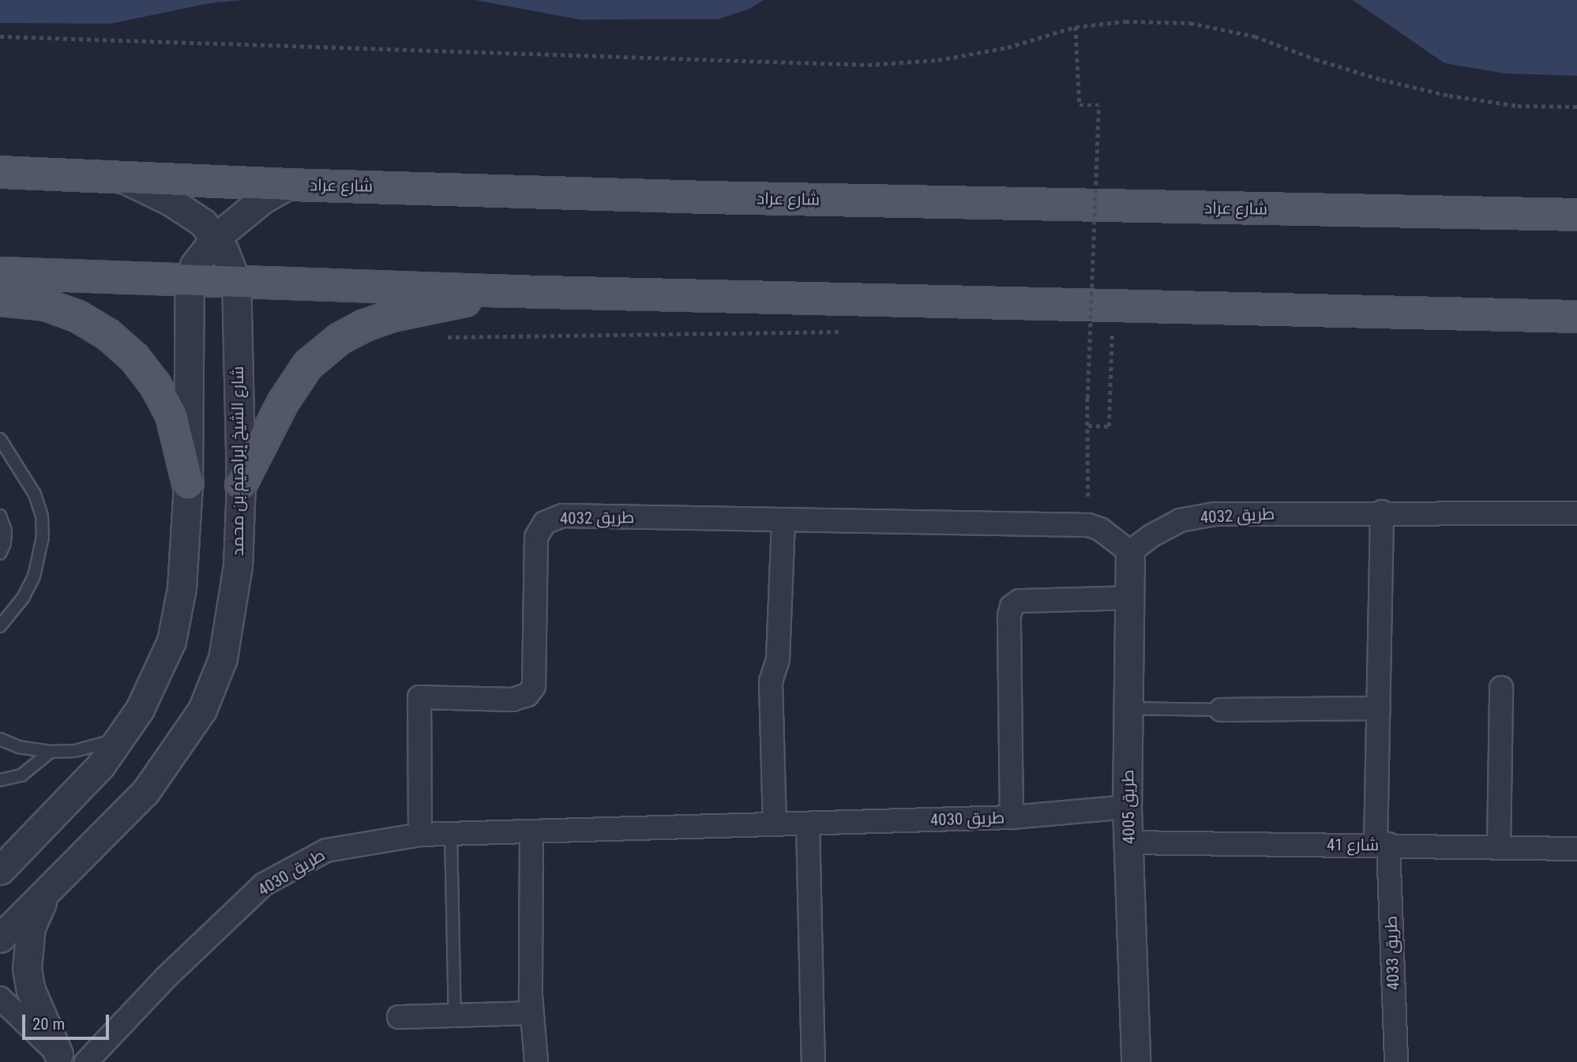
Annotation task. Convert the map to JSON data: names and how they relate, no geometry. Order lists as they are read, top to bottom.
{
  "streets": {
    "main road": ["شارع عراد"],
    "street": [
      "شارع الشيخ إبراهيم بن محمد",
      "طريق 4032",
      "طريق 4005",
      "طريق 4030",
      "شارع 41",
      "طريق 4033"
    ]
  },
  "crossings": [
    ["شارع عراد", "شارع الشيخ إبراهيم بن محمد"],
    ["طريق 4032", "طريق 4005"],
    ["طريق 4032", "طريق 4030"],
    ["طريق 4032", "طريق 4033"],
    ["طريق 4005", "طريق 4030"],
    ["طريق 4005", "شارع 41"],
    ["شارع 41", "طريق 4033"]
  ],
  "scale_bar": "20 m"
}
